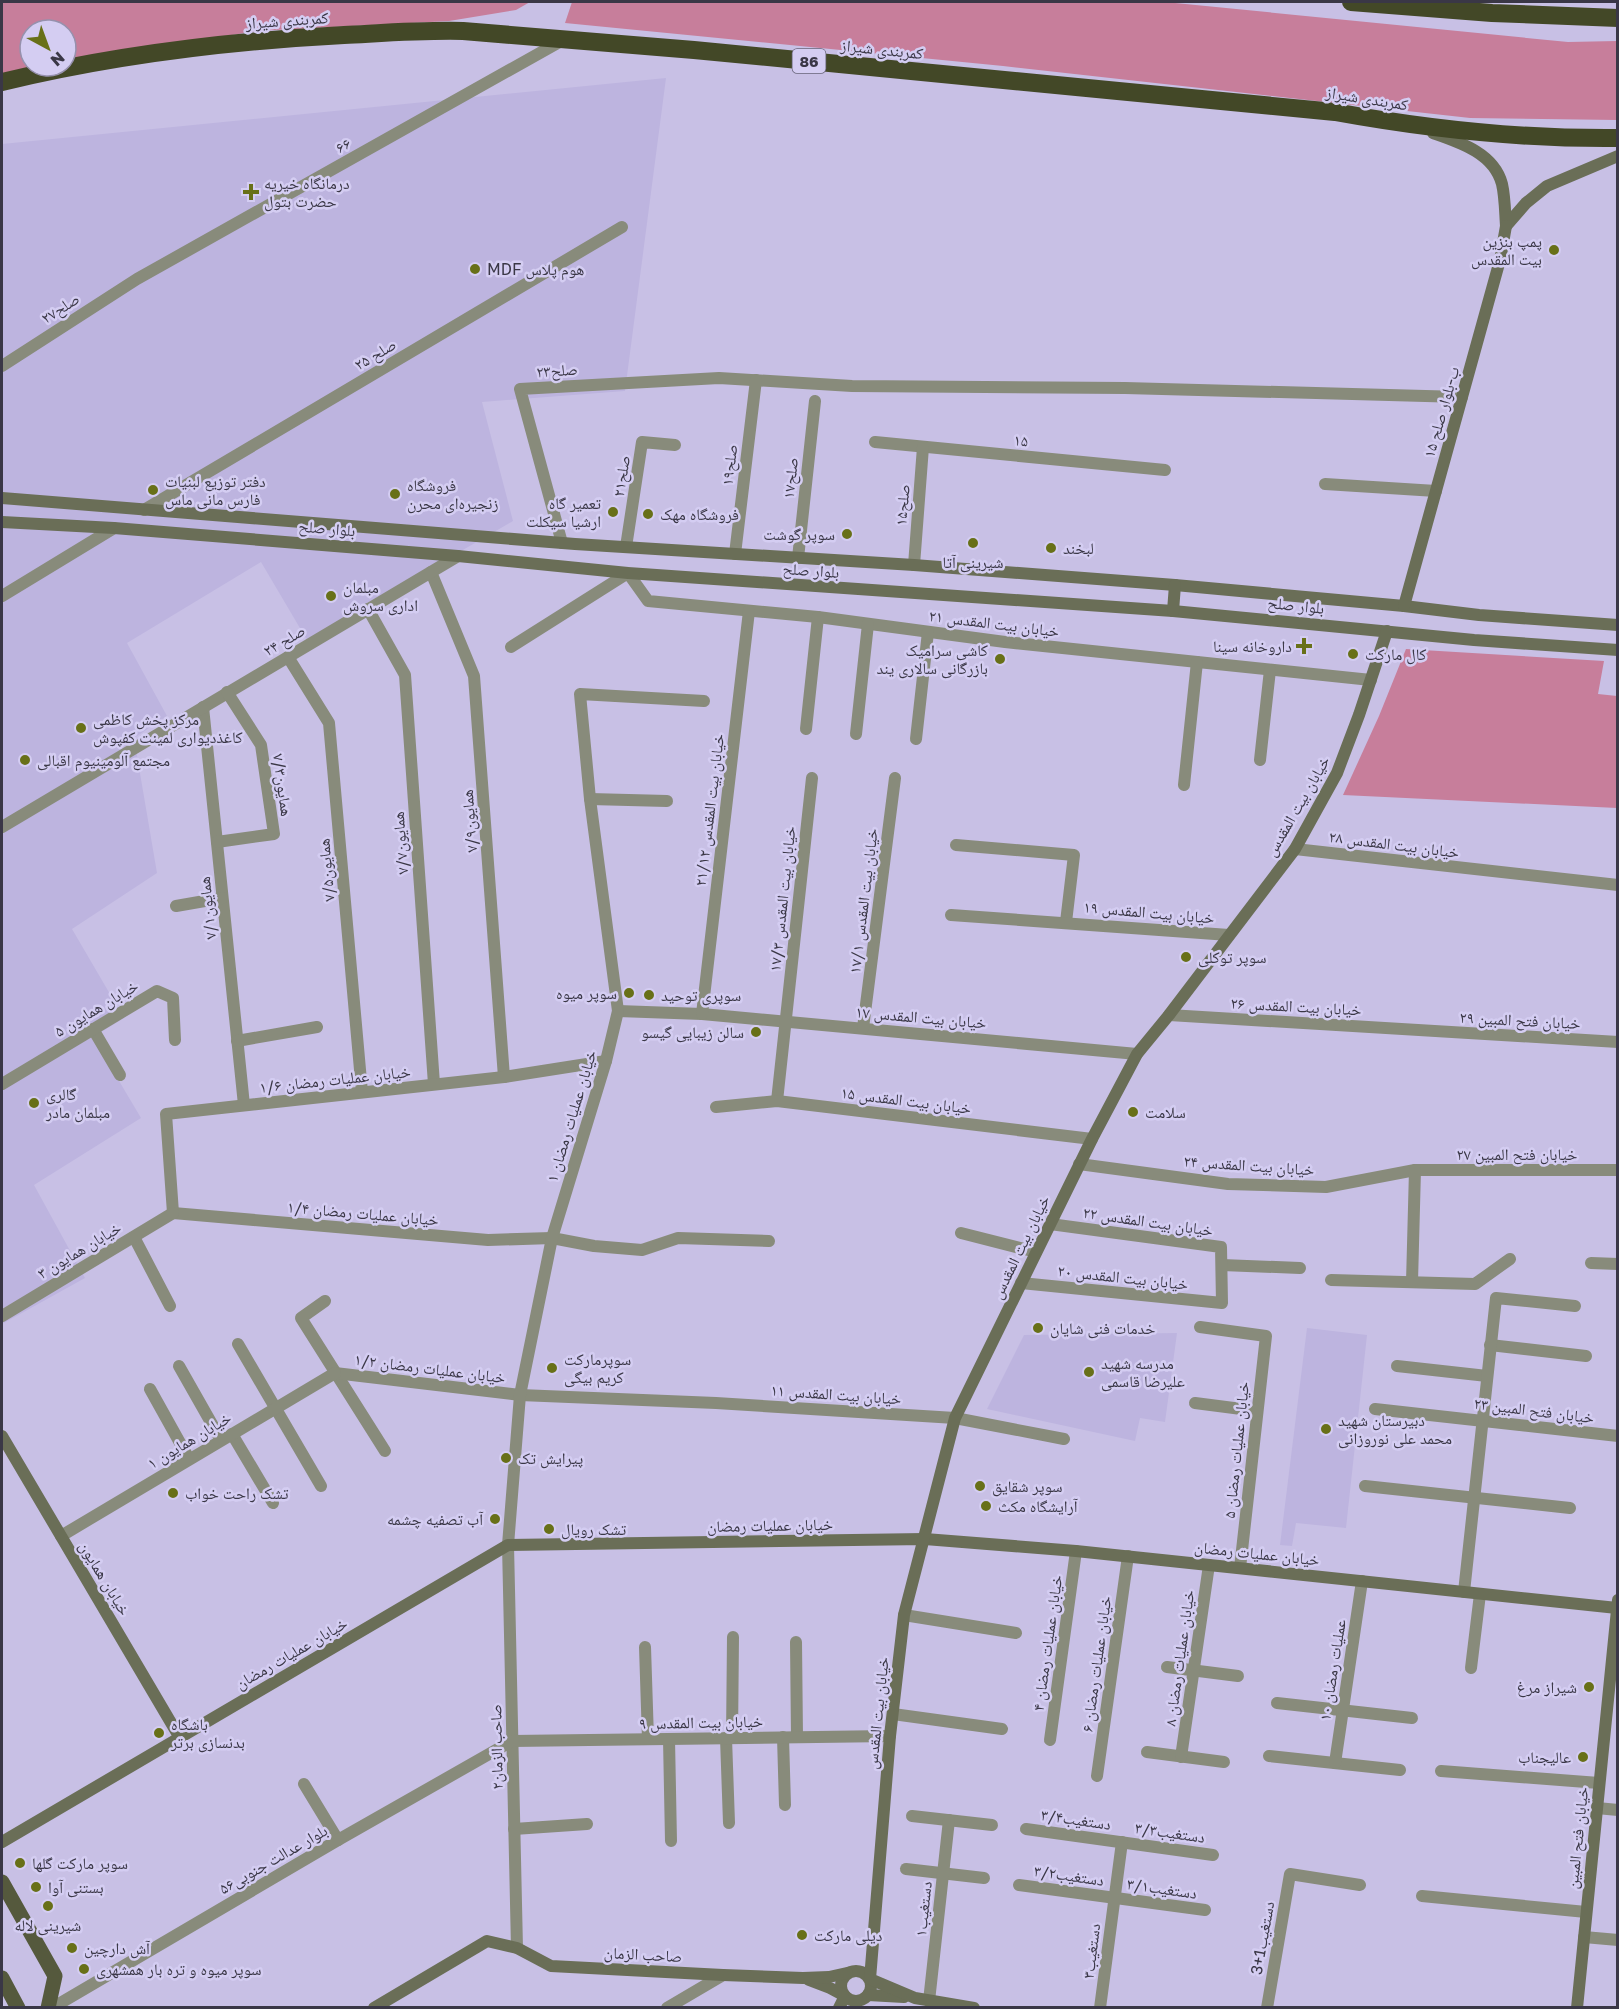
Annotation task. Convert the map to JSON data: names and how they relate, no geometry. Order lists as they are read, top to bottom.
{
  "streets": {
    "highway": ["کمربندی شیراز", "86"],
    "street": [
      "۶۶",
      "صلح۲۷",
      "صلح ۲۵",
      "صلح۲۳",
      "۱۵ ب-بلوار صلح",
      "۱۵",
      "صلح۱۹",
      "صلح۲۱",
      "صلح۱۷",
      "صلح۱۵",
      "بلوار صلح",
      "خیابان بیت المقدس ۲۱",
      "صلح ۲۴",
      "همایون۷/۳",
      "خیابان بیت المقدس",
      "خیابان بیت المقدس ۲۱/۱۲",
      "همایون۷/۹",
      "همایون۷/۷",
      "خیابان بیت المقدس ۲۸",
      "همایون۷/۵",
      "خیابان بیت المقدس ۱۷/۳",
      "خیابان بیت المقدس ۱۷/۱",
      "همایون۷/۱",
      "خیابان بیت المقدس ۱۹",
      "خیابان بیت المقدس ۲۶",
      "خیابان همایون ۵",
      "خیابان بیت المقدس ۱۷",
      "خیابان فتح المبین ۲۹",
      "خیابان عملیات رمضان ۱/۶",
      "خیابان بیت المقدس ۱۵",
      "خیابان عملیات رمضان ۱",
      "خیابان فتح المبین ۲۷",
      "خیابان بیت المقدس ۲۴",
      "خیابان عملیات رمضان ۱/۴",
      "خیابان بیت المقدس ۲۲",
      "خیابان همایون ۳",
      "خیابان بیت المقدس ۲۰",
      "خیابان عملیات رمضان ۱/۲",
      "خیابان بیت المقدس ۱۱",
      "خیابان فتح المبین ۲۳",
      "خیابان همایون ۱",
      "خیابان عملیات رمضان ۵",
      "خیابان عملیات رمضان",
      "خیابان همایون",
      "خیابان عملیات رمضان ۴",
      "خیابان عملیات رمضان ۸",
      "خیابان عملیات رمضان ۶",
      "عملیات رمضان ۱۰",
      "خیابان بیت المقدس ۹",
      "۲صاحب الزمان",
      "۳/۴دستغیب",
      "۳/۳دستغیب",
      "خیابان فتح المبین",
      "بلوار عدالت جنوبی۵۶",
      "۳/۲دستغیب",
      "۳/۱دستغیب",
      "دستغیب۱",
      "3+1دستغیب",
      "دستغیب۳",
      "صاحب الزمان"
    ]
  },
  "crossings": [
    ["کمربندی شیراز", "۶۶"],
    ["کمربندی شیراز", "۱۵ ب-بلوار صلح"],
    ["۶۶", "صلح۲۷"],
    ["صلح ۲۵", "بلوار صلح"],
    ["صلح۲۳", "صلح۱۹"],
    ["صلح۲۳", "بلوار صلح"],
    ["۱۵ ب-بلوار صلح", "بلوار صلح"],
    ["۱۵", "صلح۱۵"],
    ["صلح۱۹", "بلوار صلح"],
    ["صلح۲۱", "بلوار صلح"],
    ["صلح۱۷", "بلوار صلح"],
    ["صلح۱۵", "بلوار صلح"],
    ["بلوار صلح", "خیابان بیت المقدس ۲۱"],
    ["بلوار صلح", "صلح ۲۴"],
    ["بلوار صلح", "خیابان بیت المقدس"],
    ["خیابان بیت المقدس ۲۱", "خیابان بیت المقدس"],
    ["خیابان بیت المقدس ۲۱", "خیابان بیت المقدس ۲۱/۱۲"],
    ["صلح ۲۴", "همایون۷/۳"],
    ["صلح ۲۴", "همایون۷/۹"],
    ["صلح ۲۴", "همایون۷/۷"],
    ["صلح ۲۴", "همایون۷/۵"],
    ["صلح ۲۴", "همایون۷/۱"],
    ["همایون۷/۳", "همایون۷/۱"],
    ["خیابان بیت المقدس", "خیابان بیت المقدس ۲۸"],
    ["خیابان بیت المقدس", "خیابان بیت المقدس ۱۹"],
    ["خیابان بیت المقدس", "خیابان بیت المقدس ۲۶"],
    ["خیابان بیت المقدس", "خیابان بیت المقدس ۱۷"],
    ["خیابان بیت المقدس", "خیابان بیت المقدس ۱۵"],
    ["خیابان بیت المقدس", "خیابان بیت المقدس ۲۴"],
    ["خیابان بیت المقدس", "خیابان بیت المقدس ۲۲"],
    ["خیابان بیت المقدس", "خیابان بیت المقدس ۲۰"],
    ["خیابان بیت المقدس", "خیابان بیت المقدس ۱۱"],
    ["خیابان بیت المقدس", "خیابان عملیات رمضان"],
    ["خیابان بیت المقدس", "خیابان بیت المقدس ۹"],
    ["خیابان بیت المقدس ۲۱/۱۲", "خیابان بیت المقدس ۱۷"],
    ["همایون۷/۹", "خیابان عملیات رمضان ۱/۶"],
    ["همایون۷/۷", "خیابان عملیات رمضان ۱/۶"],
    ["همایون۷/۵", "خیابان عملیات رمضان ۱/۶"],
    ["خیابان بیت المقدس ۱۷/۳", "خیابان بیت المقدس ۱۷"],
    ["خیابان بیت المقدس ۱۷/۳", "خیابان بیت المقدس ۱۵"],
    ["خیابان بیت المقدس ۱۷/۱", "خیابان بیت المقدس ۱۷"],
    ["همایون۷/۱", "خیابان عملیات رمضان ۱/۶"],
    ["خیابان بیت المقدس ۲۶", "خیابان فتح المبین ۲۹"],
    ["خیابان بیت المقدس ۱۷", "خیابان عملیات رمضان ۱"],
    ["خیابان عملیات رمضان ۱/۶", "خیابان عملیات رمضان ۱"],
    ["خیابان عملیات رمضان ۱/۶", "خیابان عملیات رمضان ۱/۴"],
    ["خیابان عملیات رمضان ۱/۶", "خیابان همایون ۳"],
    ["خیابان عملیات رمضان ۱", "خیابان عملیات رمضان ۱/۴"],
    ["خیابان عملیات رمضان ۱", "خیابان عملیات رمضان ۱/۲"],
    ["خیابان عملیات رمضان ۱", "خیابان عملیات رمضان"],
    ["خیابان عملیات رمضان ۱", "۲صاحب الزمان"],
    ["خیابان فتح المبین ۲۷", "خیابان بیت المقدس ۲۴"],
    ["خیابان عملیات رمضان ۱/۴", "خیابان همایون ۳"],
    ["خیابان بیت المقدس ۲۲", "خیابان بیت المقدس ۲۰"],
    ["خیابان عملیات رمضان ۱/۲", "خیابان بیت المقدس ۱۱"],
    ["خیابان عملیات رمضان ۱/۲", "خیابان همایون ۱"],
    ["خیابان همایون ۱", "خیابان همایون"],
    ["خیابان عملیات رمضان ۵", "خیابان عملیات رمضان"],
    ["خیابان عملیات رمضان", "خیابان همایون"],
    ["خیابان عملیات رمضان", "خیابان عملیات رمضان ۴"],
    ["خیابان عملیات رمضان", "خیابان عملیات رمضان ۸"],
    ["خیابان عملیات رمضان", "خیابان عملیات رمضان ۶"],
    ["خیابان عملیات رمضان", "عملیات رمضان ۱۰"],
    ["خیابان عملیات رمضان", "۲صاحب الزمان"],
    ["خیابان عملیات رمضان", "خیابان فتح المبین"],
    ["خیابان بیت المقدس ۹", "۲صاحب الزمان"],
    ["خیابان بیت المقدس ۹", "بلوار عدالت جنوبی۵۶"],
    ["۲صاحب الزمان", "بلوار عدالت جنوبی۵۶"],
    ["۲صاحب الزمان", "صاحب الزمان"],
    ["۳/۴دستغیب", "۳/۳دستغیب"],
    ["۳/۴دستغیب", "دستغیب۳"],
    ["۳/۳دستغیب", "دستغیب۳"],
    ["۳/۲دستغیب", "۳/۱دستغیب"],
    ["۳/۲دستغیب", "دستغیب۳"],
    ["۳/۱دستغیب", "دستغیب۳"]
  ],
  "places": {
    "health": ["درمانگاه خیریه حضرت بتول", "داروخانه سینا"],
    "other": [
      "پمپ بنزین بیت المقدس",
      "MDF هوم پلاس",
      "دفتر توزیع لبنیات فارس مانی ماس",
      "فروشگاه زنجیره‌ای محرن",
      "تعمیر گاه ارشیا سیکلت",
      "فروشگاه مهک",
      "سوپر گوشت",
      "شیرینی آتا",
      "لبخند",
      "مبلمان اداری سروش",
      "کال مارکت",
      "کاشی سرامیک بازرگانی سالاری یند",
      "مرکز پخش کاظمی کاغذدیواری لمینت کفپوش",
      "مجتمع آلومینیوم اقبالی",
      "سوپر توکلی",
      "سوپر میوه",
      "سوپری توحید",
      "سالن زیبایی گیسو",
      "گالری مبلمان مادر",
      "سلامت",
      "خدمات فنی شایان",
      "سوپرمارکت کریم بیگی",
      "مدرسه شهید علیرضا قاسمی",
      "دبیرستان شهید محمد علی نوروزانی",
      "پیرایش تک",
      "سوپر شقایق",
      "تشک راحت خواب",
      "آرایشگاه مکث",
      "آب تصفیه چشمه",
      "تشک رویال",
      "شیراز مرغ",
      "باشگاه بدنسازی برتر",
      "عالیجناب",
      "سوپر مارکت گلها",
      "بستنی آوا",
      "شیرینی لاله",
      "دیلی مارکت",
      "آش دارچین",
      "سوپر میوه و تره بار همشهری"
    ]
  },
  "north": "bottom right"
}
